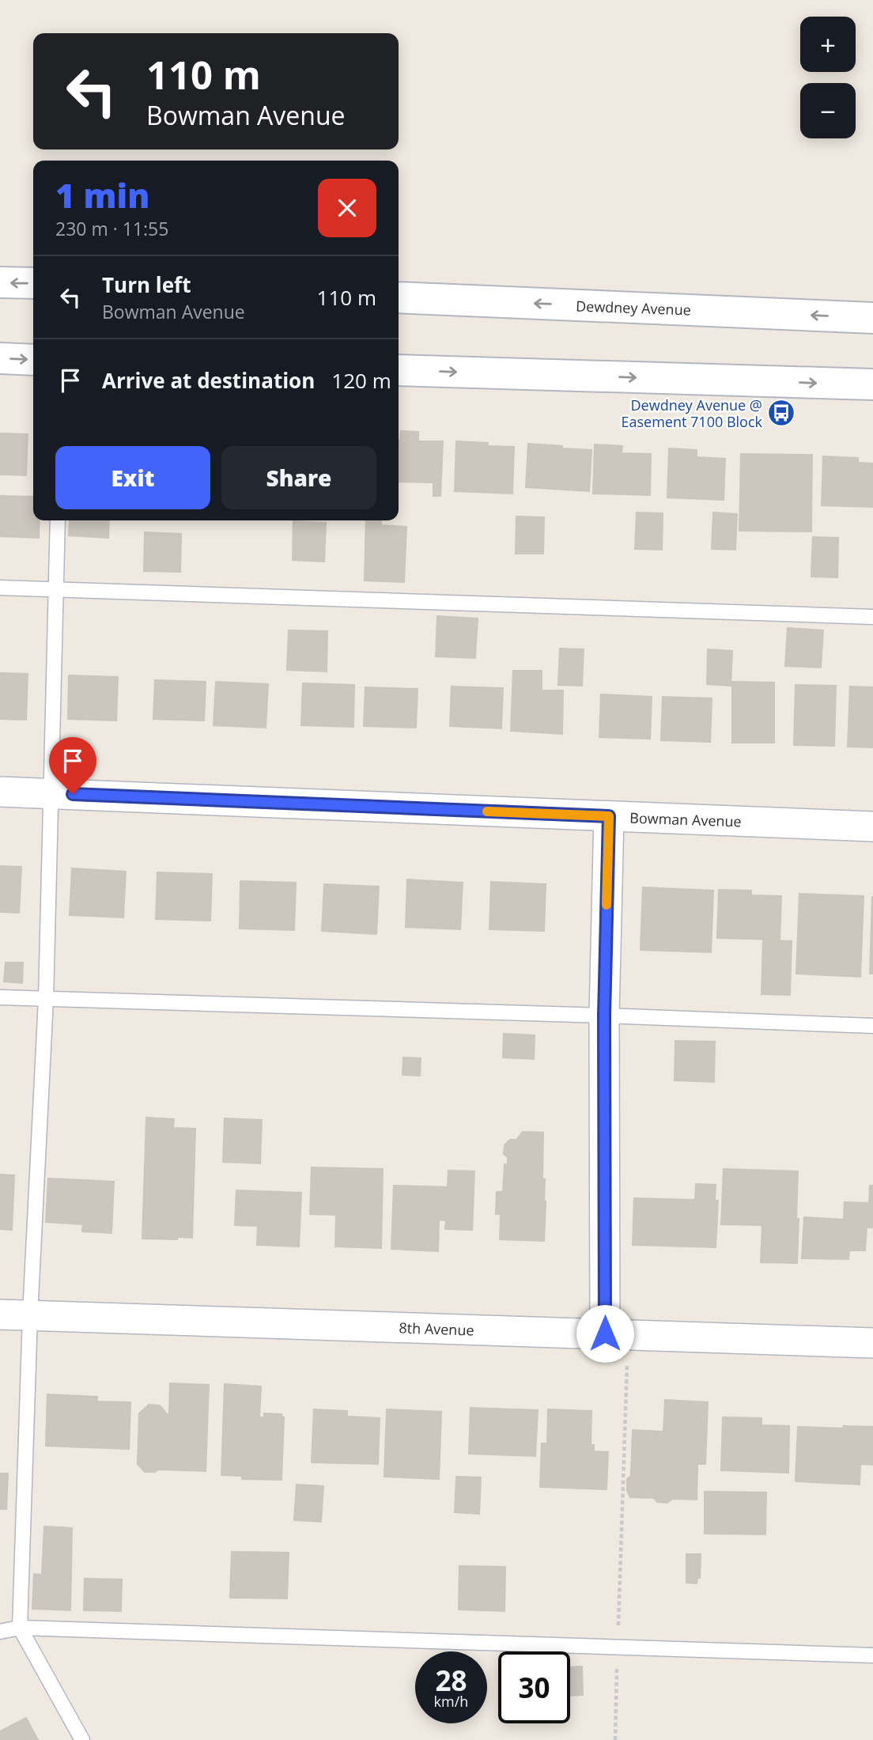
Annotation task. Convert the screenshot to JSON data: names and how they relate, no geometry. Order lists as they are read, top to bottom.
{
  "streets": {
    "main road": ["Dewdney Avenue"],
    "street": ["Bowman Avenue", "8th Avenue"]
  },
  "places": {
    "bus stop": ["Dewdney Avenue @ Easement 7100 Block"]
  },
  "page": {
    "map_buttons": ["+", "−"],
    "turn": ["110 m", "Bowman Avenue"],
    "heading": ["1 min", "230 m · 11:55"],
    "list": [
      {
        "name": "Turn left",
        "note": "Bowman Avenue",
        "value": "110 m"
      },
      {
        "name": "Arrive at destination",
        "value": "120 m"
      }
    ],
    "buttons": ["Exit", "Share"],
    "speed": "28 km/h",
    "limit": "30"
  }
}
